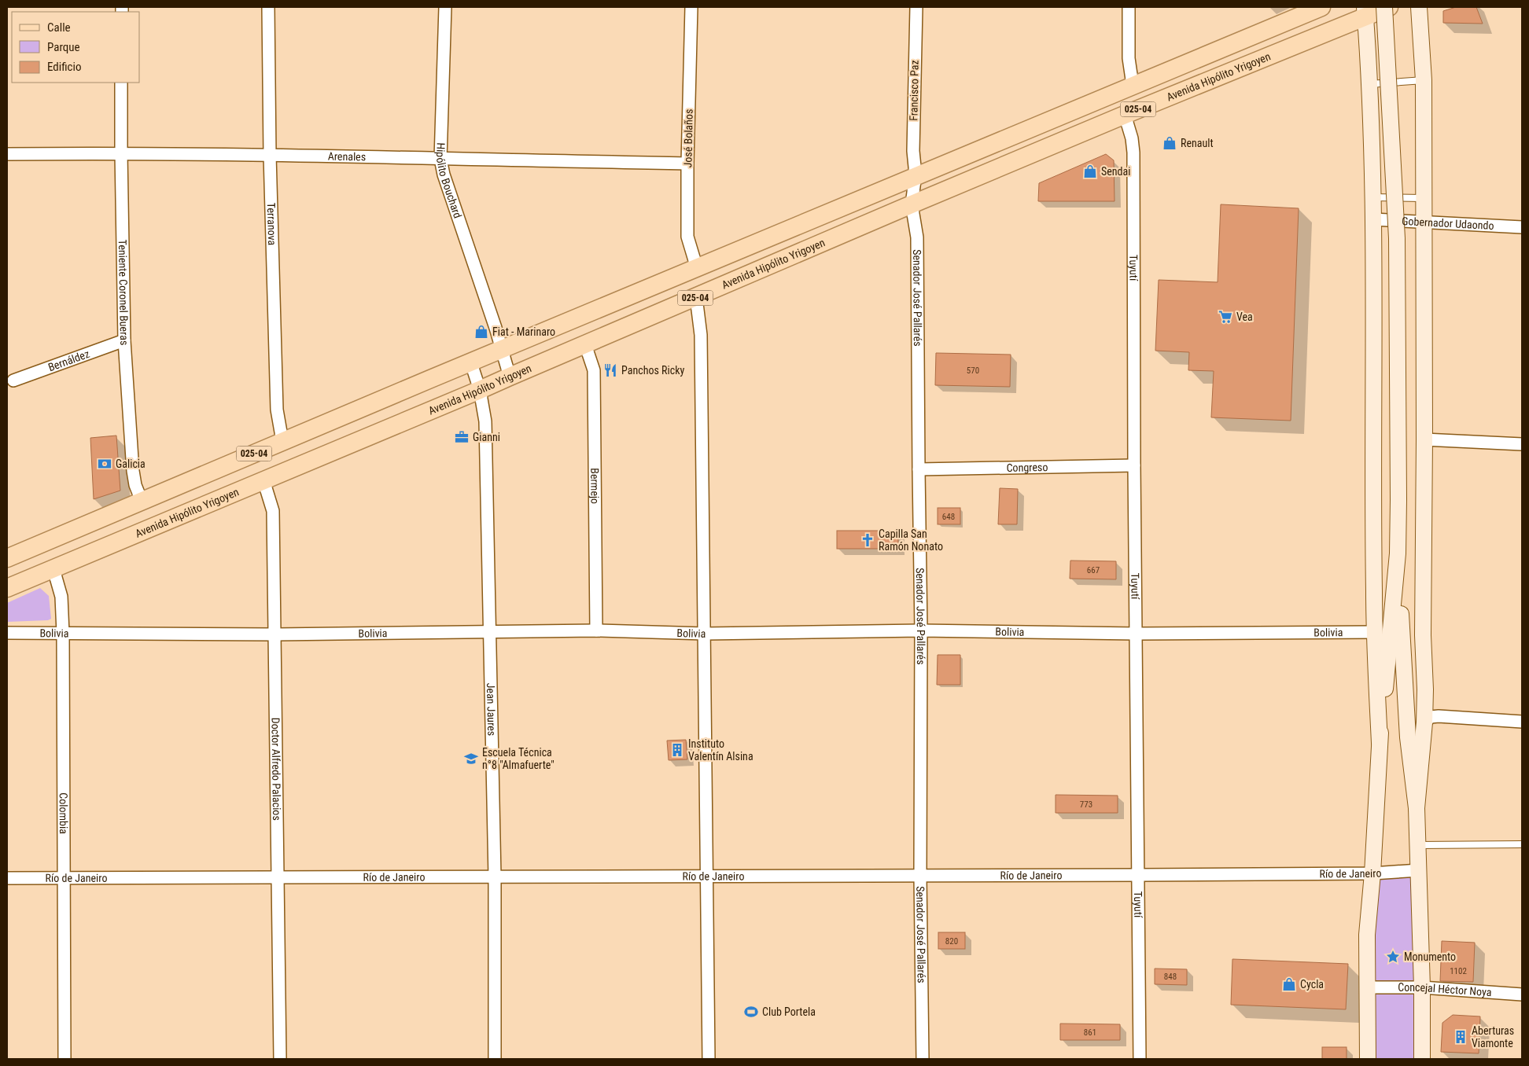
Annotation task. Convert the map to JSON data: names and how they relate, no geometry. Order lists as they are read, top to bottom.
{
  "streets": {
    "main road": ["Avenida Hipólito Yrigoyen", "025-04"],
    "street": [
      "Francisco Paz",
      "José Bolaños",
      "Arenales",
      "Hipólito Bouchard",
      "Gobernador Udaondo",
      "Terranova",
      "Tuyutí",
      "Teniente Coronel Bueras",
      "Senador José Pallarés",
      "Bernáldez",
      "Congreso",
      "Bermejo",
      "Bolivia",
      "Jean Jaures",
      "Doctor Alfredo Palacios",
      "Colombia",
      "Río de Janeiro",
      "Concejal Héctor Noya"
    ]
  },
  "crossings": [
    ["Avenida Hipólito Yrigoyen", "Tuyutí"],
    ["Avenida Hipólito Yrigoyen", "Senador José Pallarés"],
    ["Avenida Hipólito Yrigoyen", "Bermejo"],
    ["Avenida Hipólito Yrigoyen", "Jean Jaures"],
    ["Avenida Hipólito Yrigoyen", "Doctor Alfredo Palacios"],
    ["Avenida Hipólito Yrigoyen", "Colombia"],
    ["Francisco Paz", "025-04"],
    ["Francisco Paz", "Senador José Pallarés"],
    ["025-04", "José Bolaños"],
    ["025-04", "Hipólito Bouchard"],
    ["025-04", "Terranova"],
    ["025-04", "Teniente Coronel Bueras"],
    ["025-04", "Senador José Pallarés"],
    ["025-04", "Jean Jaures"],
    ["José Bolaños", "Arenales"],
    ["Arenales", "Hipólito Bouchard"],
    ["Arenales", "Terranova"],
    ["Arenales", "Teniente Coronel Bueras"],
    ["Tuyutí", "Congreso"],
    ["Tuyutí", "Bolivia"],
    ["Tuyutí", "Río de Janeiro"],
    ["Teniente Coronel Bueras", "Bernáldez"],
    ["Senador José Pallarés", "Congreso"],
    ["Senador José Pallarés", "Bolivia"],
    ["Senador José Pallarés", "Río de Janeiro"],
    ["Bermejo", "Bolivia"],
    ["Bolivia", "Jean Jaures"],
    ["Bolivia", "Doctor Alfredo Palacios"],
    ["Bolivia", "Colombia"],
    ["Jean Jaures", "Río de Janeiro"],
    ["Doctor Alfredo Palacios", "Río de Janeiro"],
    ["Colombia", "Río de Janeiro"]
  ],
  "places": {
    "shop": [
      "Renault",
      "Sendai",
      "Fiat - Marinaro",
      "Cycla"
    ],
    "supermarket": ["Vea"],
    "restaurant": ["Panchos Ricky"],
    "office": ["Gianni"],
    "bank": ["Galicia"],
    "church": ["Capilla San Ramón Nonato"],
    "building": ["Instituto Valentín Alsina", "Aberturas Viamonte"],
    "school or university": ["Escuela Técnica n°8 \"Almafuerte\""],
    "place": ["Monumento"],
    "sports": ["Club Portela"]
  },
  "house_numbers": [
    "570",
    "648",
    "667",
    "773",
    "820",
    "1102",
    "848",
    "861"
  ],
  "legend": ["Calle", "Parque", "Edificio"]
}
